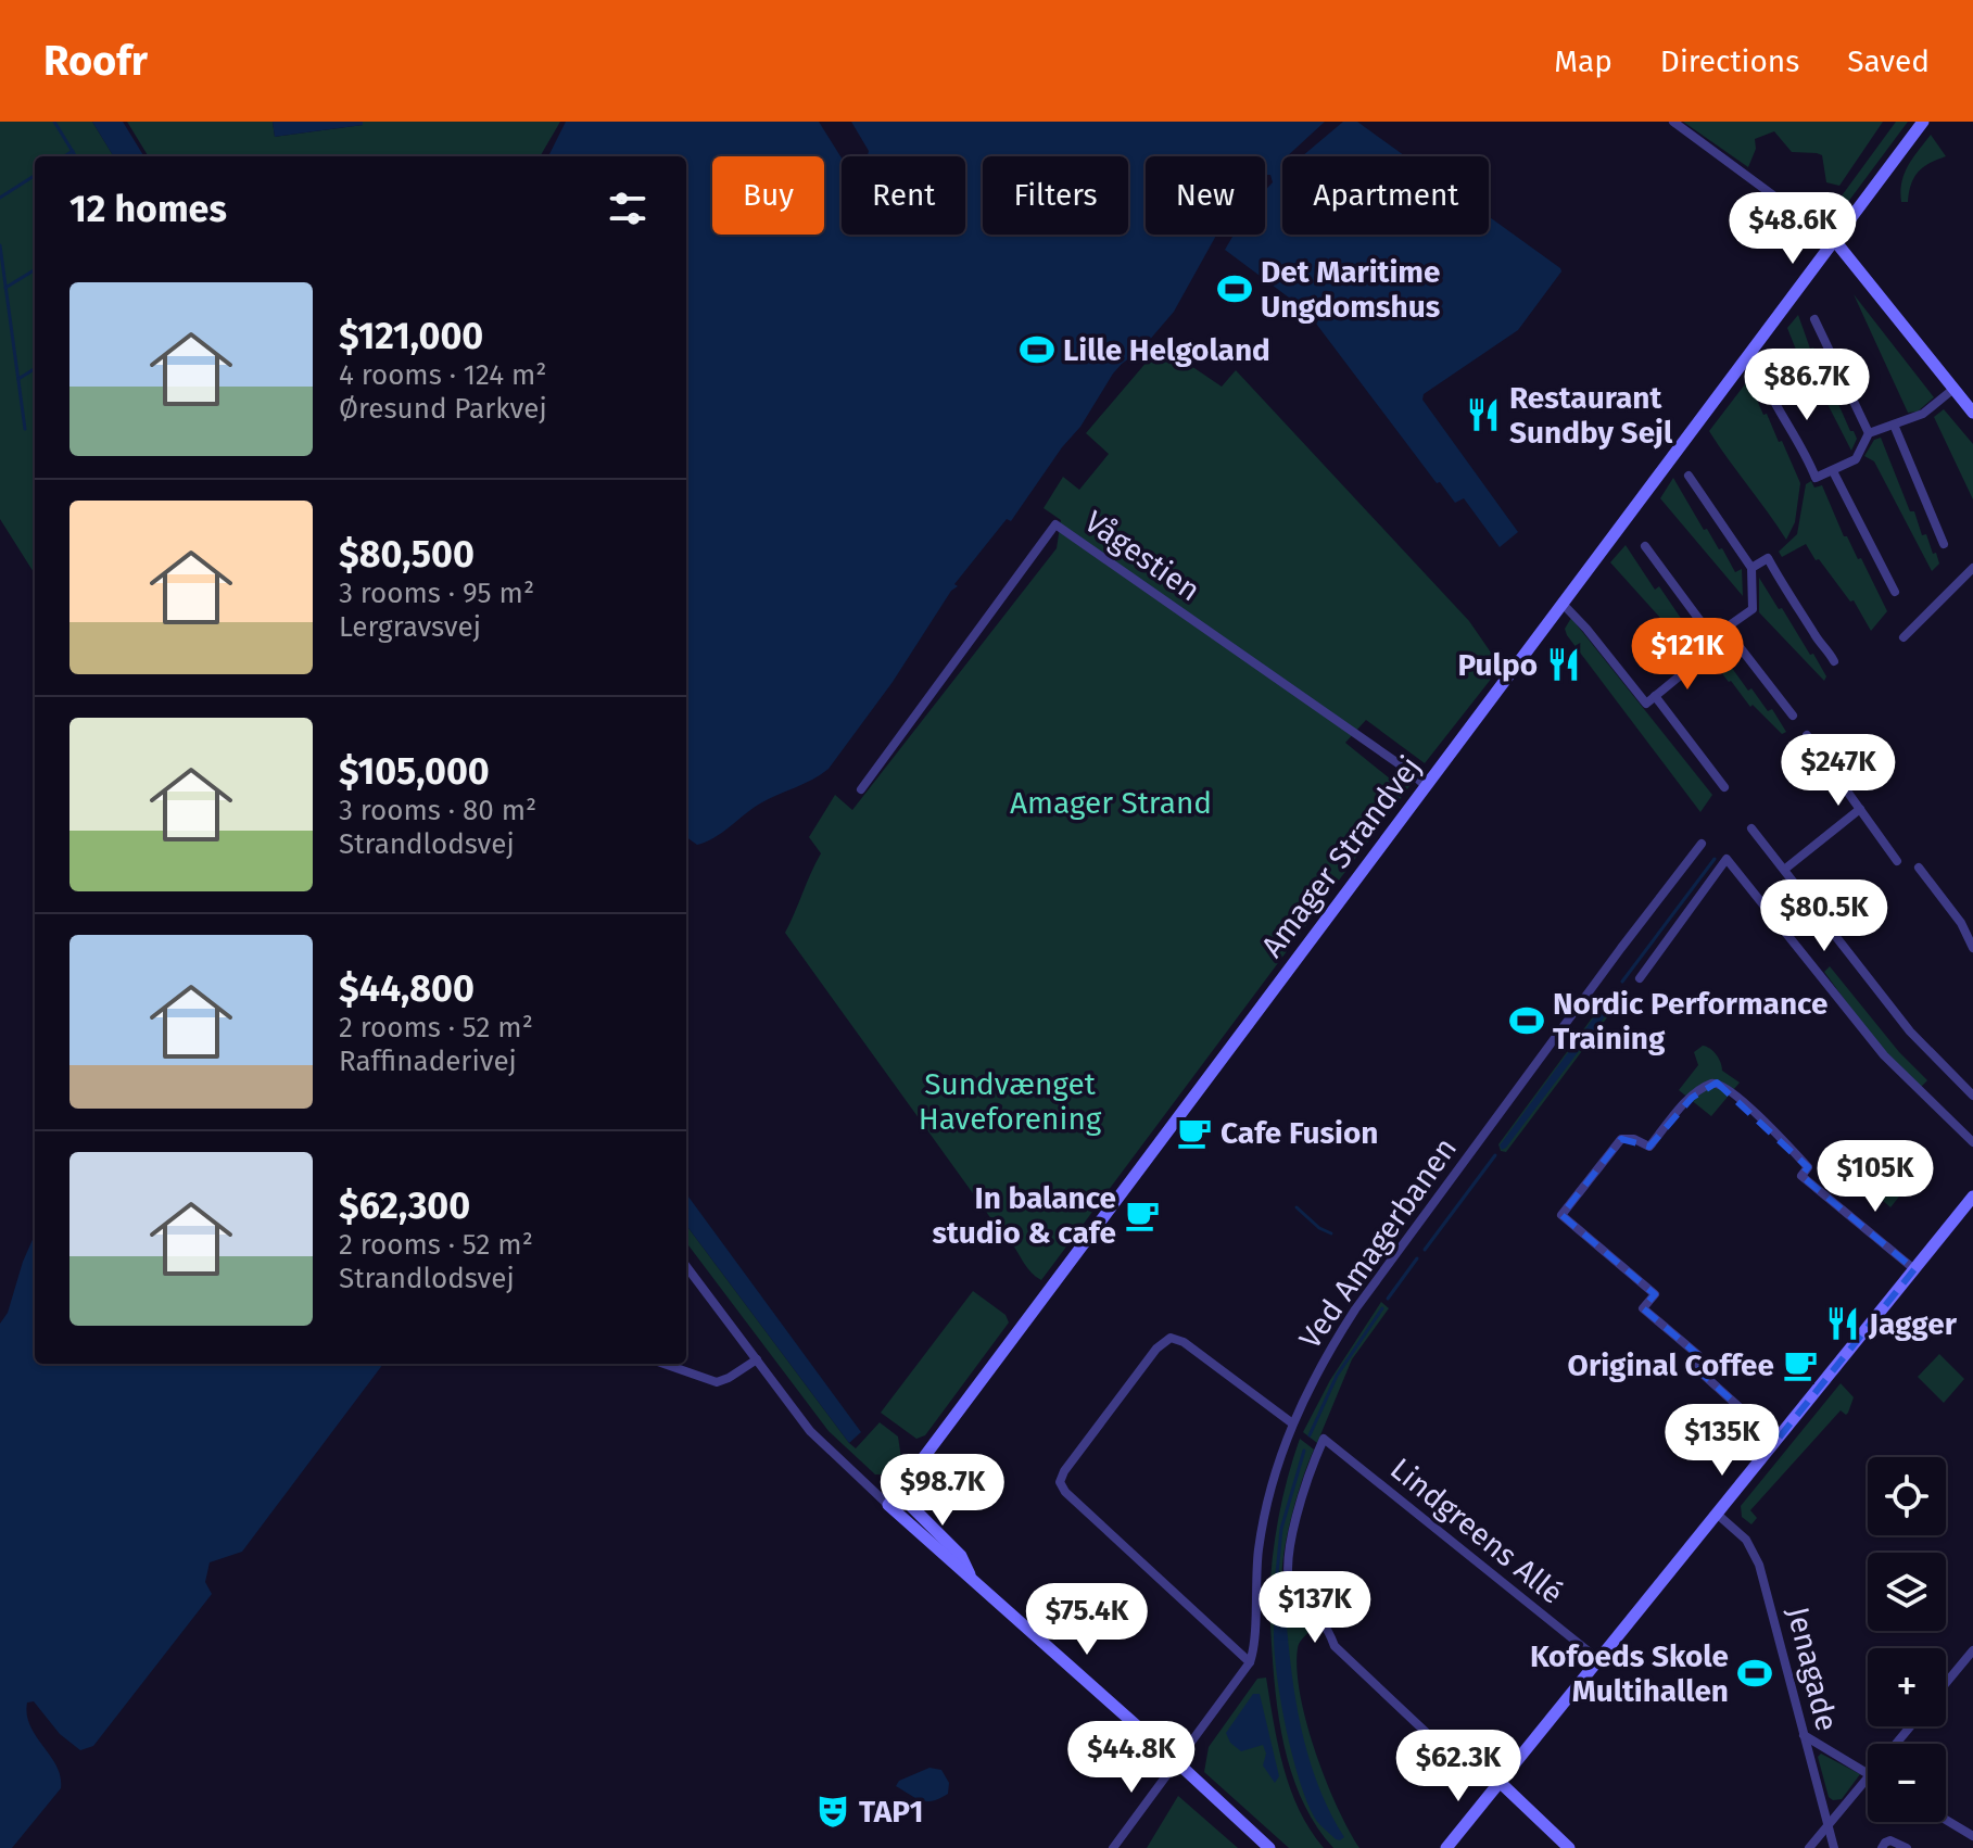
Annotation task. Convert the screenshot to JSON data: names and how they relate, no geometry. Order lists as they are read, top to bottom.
{
  "streets": {
    "street": [
      "Vågestien",
      "Amager Strandvej",
      "Ved Amagerbanen",
      "Lindgreens Allé",
      "Jenagade"
    ]
  },
  "crossings": [
    ["Vågestien", "Amager Strandvej"]
  ],
  "parks": ["Amager Strand", "Sundvænget Haveforening"],
  "places": {
    "sports": [
      "Det Maritime Ungdomshus",
      "Lille Helgoland",
      "Nordic Performance Training",
      "Kofoeds Skole Multihallen"
    ],
    "restaurant": ["Restaurant Sundby Sejl", "Pulpo", "Jagger"],
    "cafe": ["Cafe Fusion", "In balance studio & cafe", "Original Coffee"],
    "theatre": ["TAP1"]
  },
  "page": {
    "header": "Roofr",
    "nav": ["Map", "Directions", "Saved"],
    "chip": [
      "Buy",
      "Rent",
      "Filters",
      "New",
      "Apartment"
    ],
    "heading": "12 homes",
    "price": [
      "$48.6K",
      "$86.7K",
      "$121K",
      "$247K",
      "$80.5K",
      "$105K",
      "$135K",
      "$98.7K",
      "$137K",
      "$75.4K",
      "$44.8K",
      "$62.3K"
    ],
    "list": [
      {
        "name": "$121,000",
        "note": "4 rooms · 124 m² · Øresund Parkvej"
      },
      {
        "name": "$80,500",
        "note": "3 rooms · 95 m² · Lergravsvej"
      },
      {
        "name": "$105,000",
        "note": "3 rooms · 80 m² · Strandlodsvej"
      },
      {
        "name": "$44,800",
        "note": "2 rooms · 52 m² · Raffinaderivej"
      },
      {
        "name": "$62,300",
        "note": "2 rooms · 52 m² · Strandlodsvej"
      }
    ],
    "map_buttons": ["+", "−"]
  }
}
